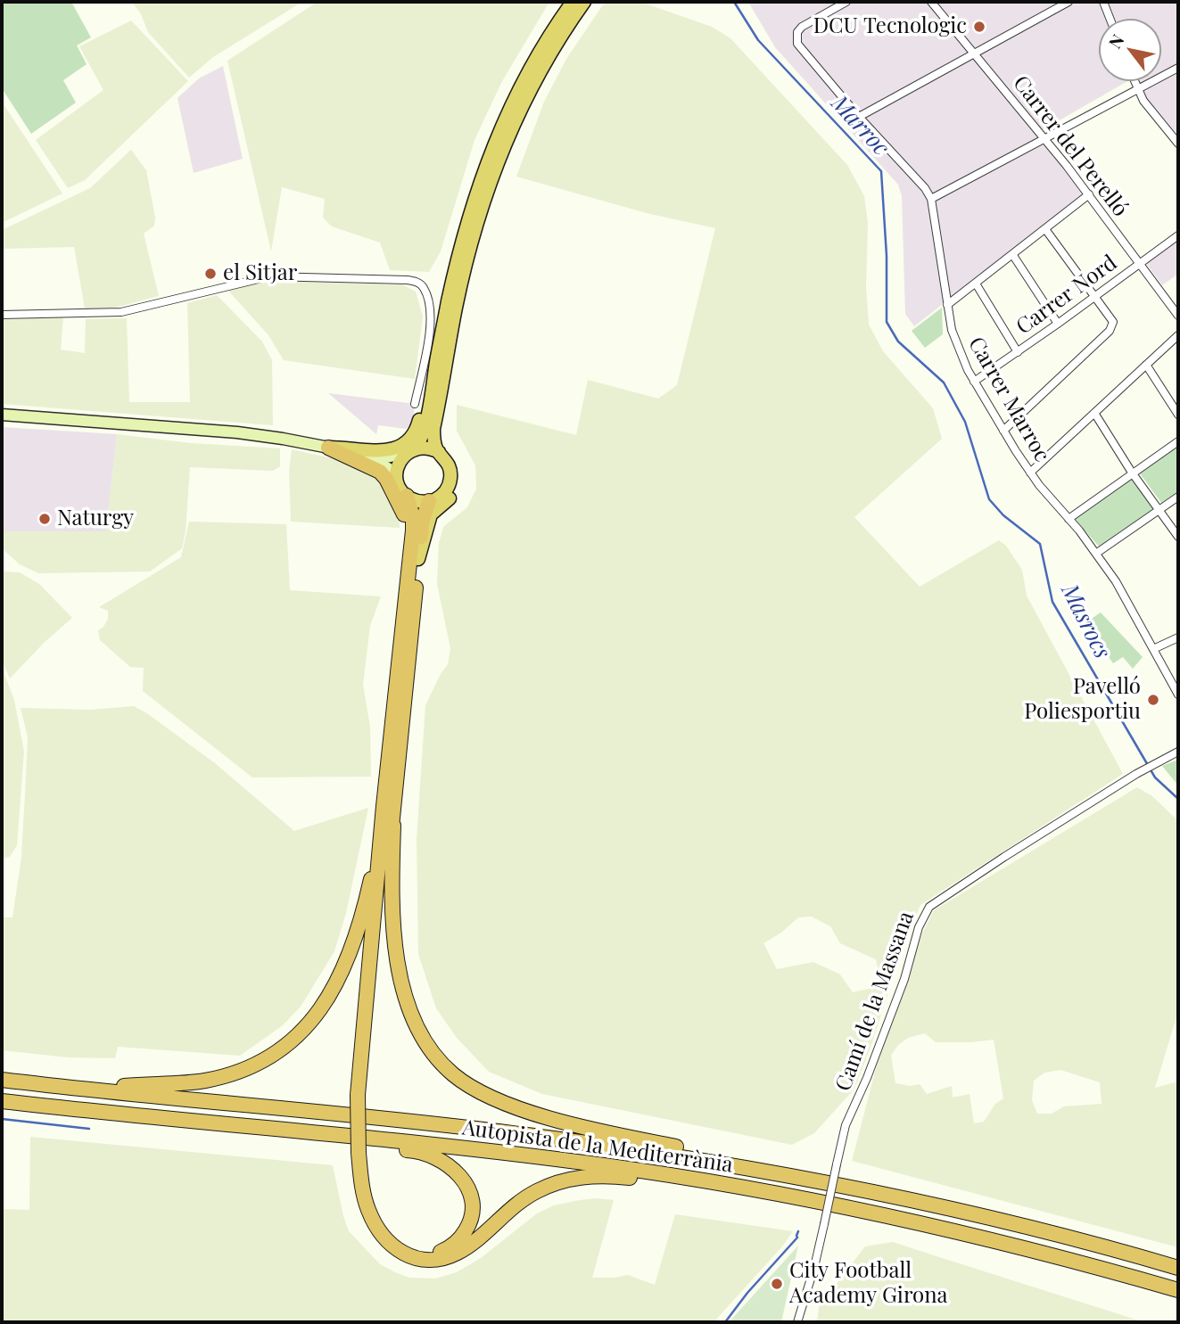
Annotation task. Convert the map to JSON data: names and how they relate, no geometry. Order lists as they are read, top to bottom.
{
  "streets": {
    "highway": ["Autopista de la Mediterrània"],
    "street": [
      "Carrer del Perelló",
      "Carrer Nord",
      "Carrer Marroc",
      "Camí de la Massana"
    ]
  },
  "crossings": [
    ["Carrer del Perelló", "Carrer Nord"],
    ["Carrer Nord", "Carrer Marroc"]
  ],
  "water": ["Marroc", "Masrocs"],
  "places": [
    "DCU Tecnologic",
    "el Sitjar",
    "Naturgy",
    "Pavelló Poliesportiu",
    "City Football Academy Girona"
  ],
  "north": "top left"
}
